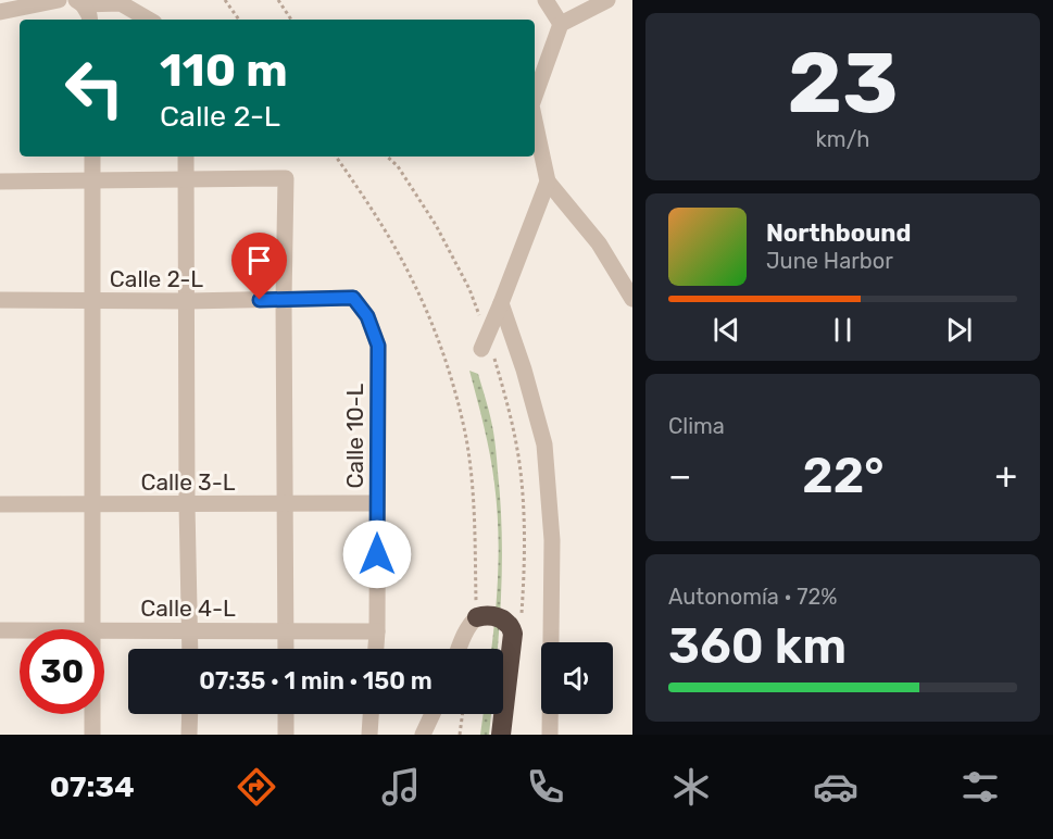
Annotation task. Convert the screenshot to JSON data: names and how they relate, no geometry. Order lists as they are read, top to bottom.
{
  "streets": {
    "street": [
      "Calle 2-L",
      "Calle 10-L",
      "Calle 3-L",
      "Calle 4-L"
    ]
  },
  "crossings": [
    ["Calle 2-L", "Calle 10-L"],
    ["Calle 10-L", "Calle 3-L"],
    ["Calle 10-L", "Calle 4-L"]
  ],
  "page": {
    "tile": [
      ["23", "km/h"],
      "Clima",
      ["Autonomía · 72%", "360 km"]
    ],
    "turn": ["110 m", "Calle 2-L"],
    "song": ["Northbound", "June Harbor"],
    "heat": ["−", "22°", "+"],
    "limit": "30",
    "trip": "07:35 · 1 min · 150 m",
    "tabs": "07:34"
  }
}
